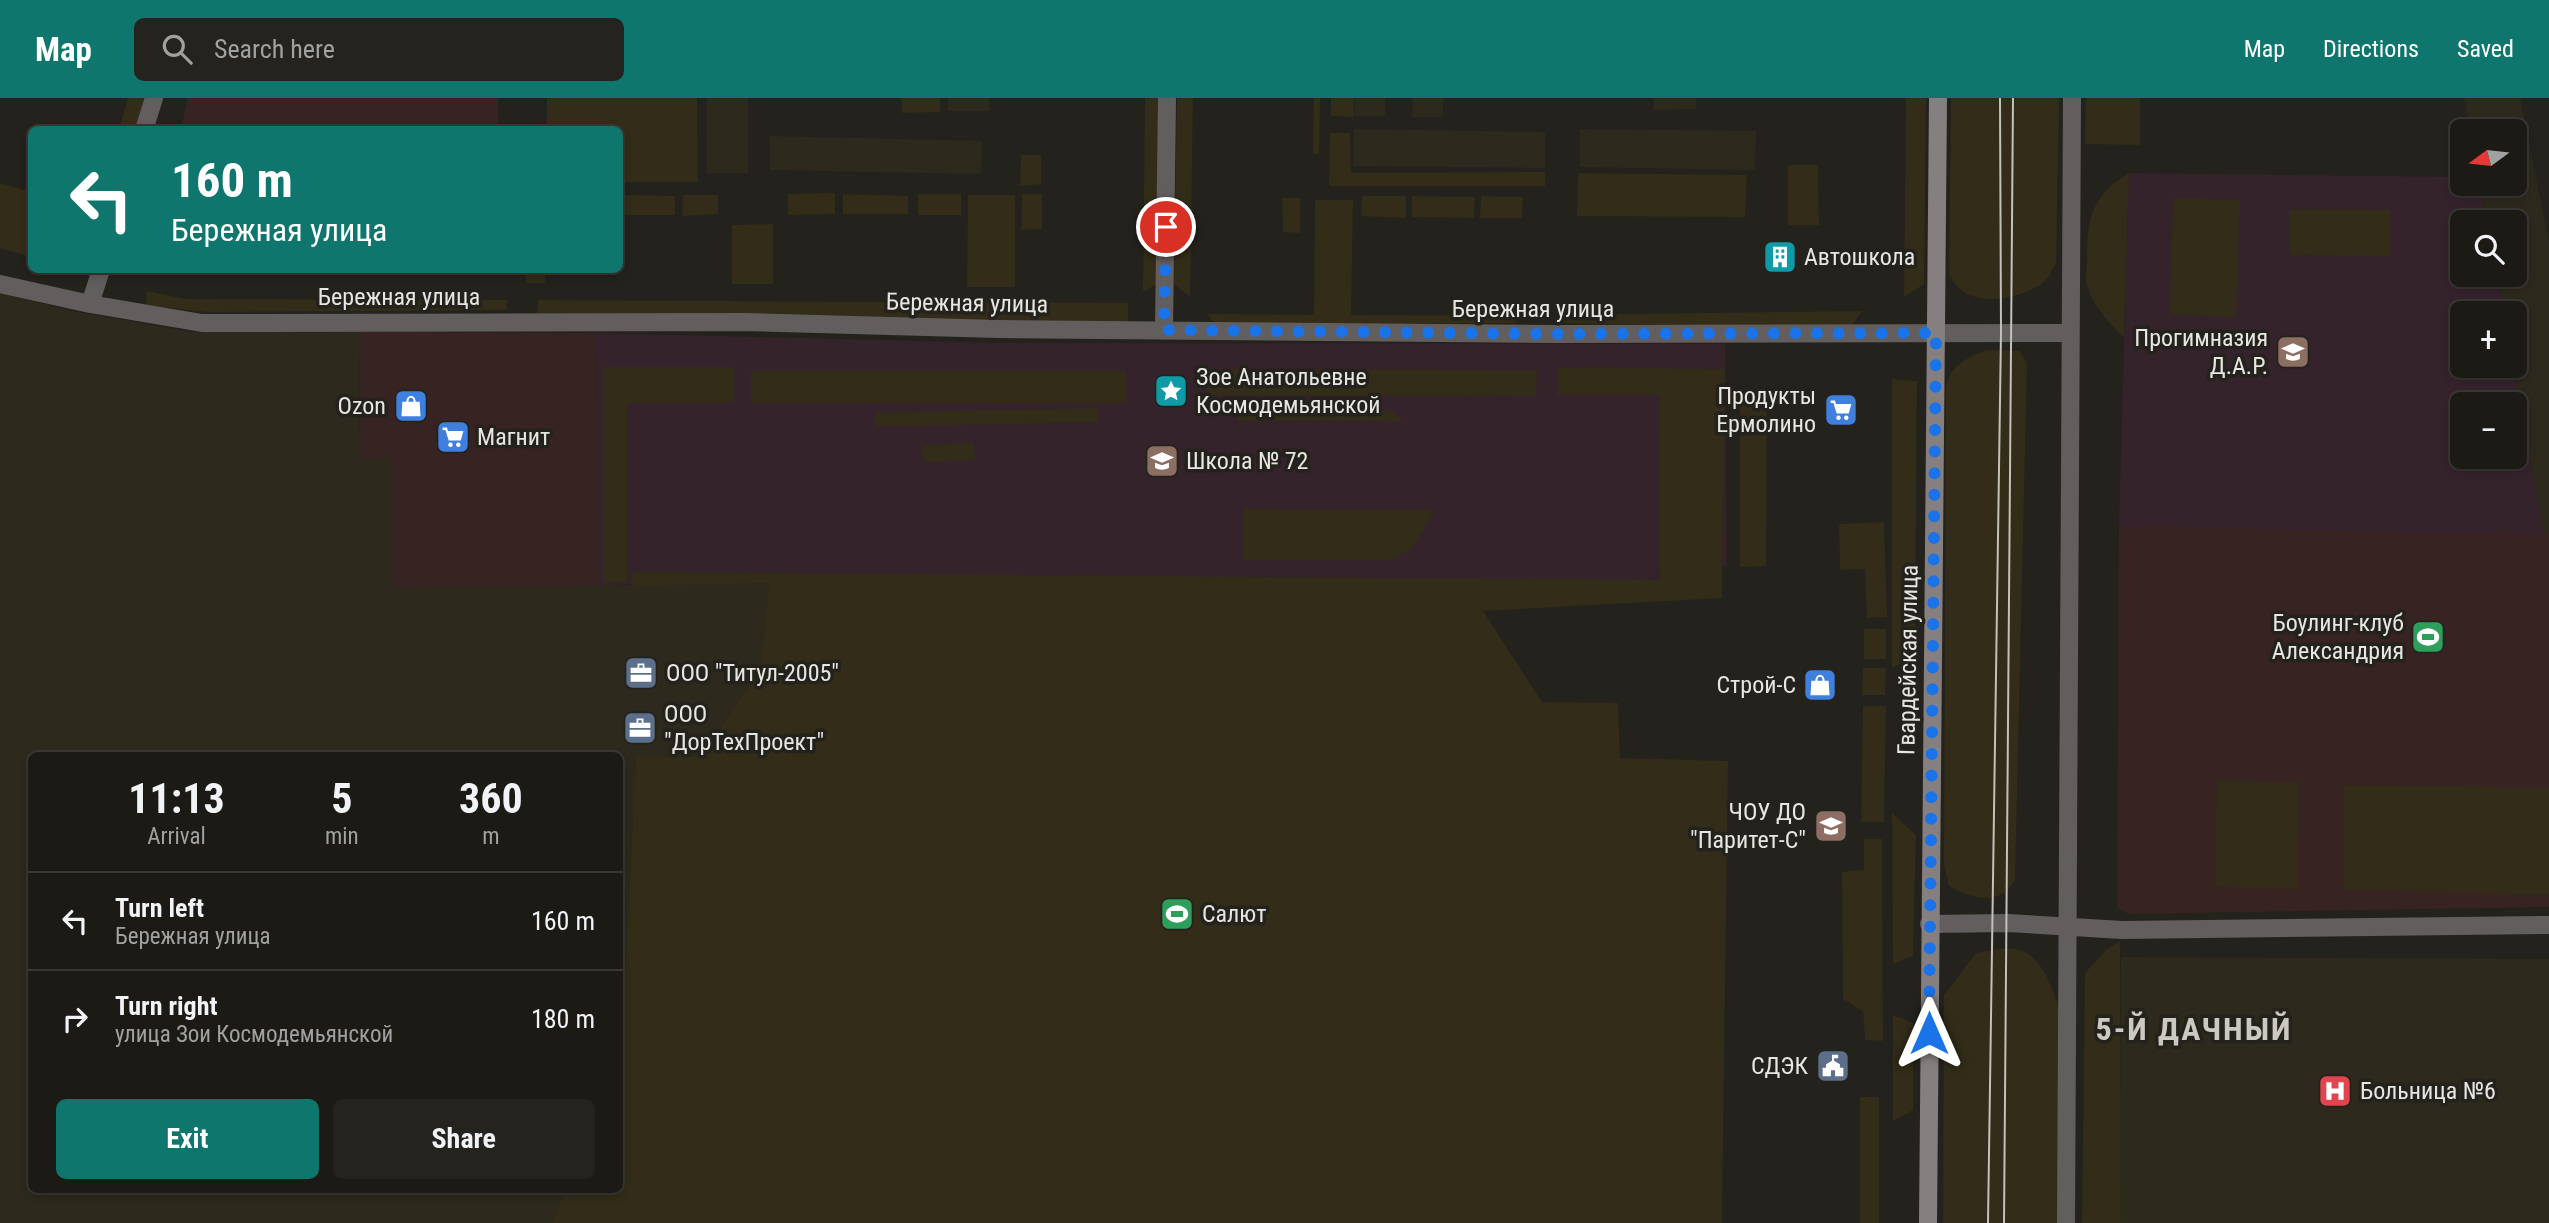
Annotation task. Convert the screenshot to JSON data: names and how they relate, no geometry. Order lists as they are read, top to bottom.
{
  "streets": {
    "street": ["Бережная улица", "Гвардейская улица"]
  },
  "crossings": [
    ["Бережная улица", "Гвардейская улица"]
  ],
  "districts": ["5-Й ДАЧНЫЙ"],
  "places": {
    "building": ["Автошкола"],
    "school or university": ["Прогимназия Д.А.Р.", "Школа № 72", "ЧОУ ДО \"Паритет-С\""],
    "place": ["Зое Анатольевне Космодемьянской"],
    "shop": ["Ozon", "Строй-С"],
    "supermarket": ["Продукты Ермолино", "Магнит"],
    "sports": ["Боулинг-клуб Александрия", "Салют"],
    "office": ["ООО \"Титул-2005\"", "ООО \"ДорТехПроект\""],
    "public building": ["СДЭК"],
    "hospital": ["Больница №6"]
  },
  "north": "left",
  "page": {
    "header": "Map",
    "search": "Search here",
    "nav": ["Map", "Directions", "Saved"],
    "map_buttons": ["+", "−"],
    "turn": ["160 m", "Бережная улица"],
    "eta": [
      "11:13",
      "Arrival",
      "5",
      "min",
      "360",
      "m"
    ],
    "list": [
      {
        "name": "Turn left",
        "note": "Бережная улица",
        "value": "160 m"
      },
      {
        "name": "Turn right",
        "note": "улица Зои Космодемьянской",
        "value": "180 m"
      }
    ],
    "buttons": ["Exit", "Share"]
  }
}
